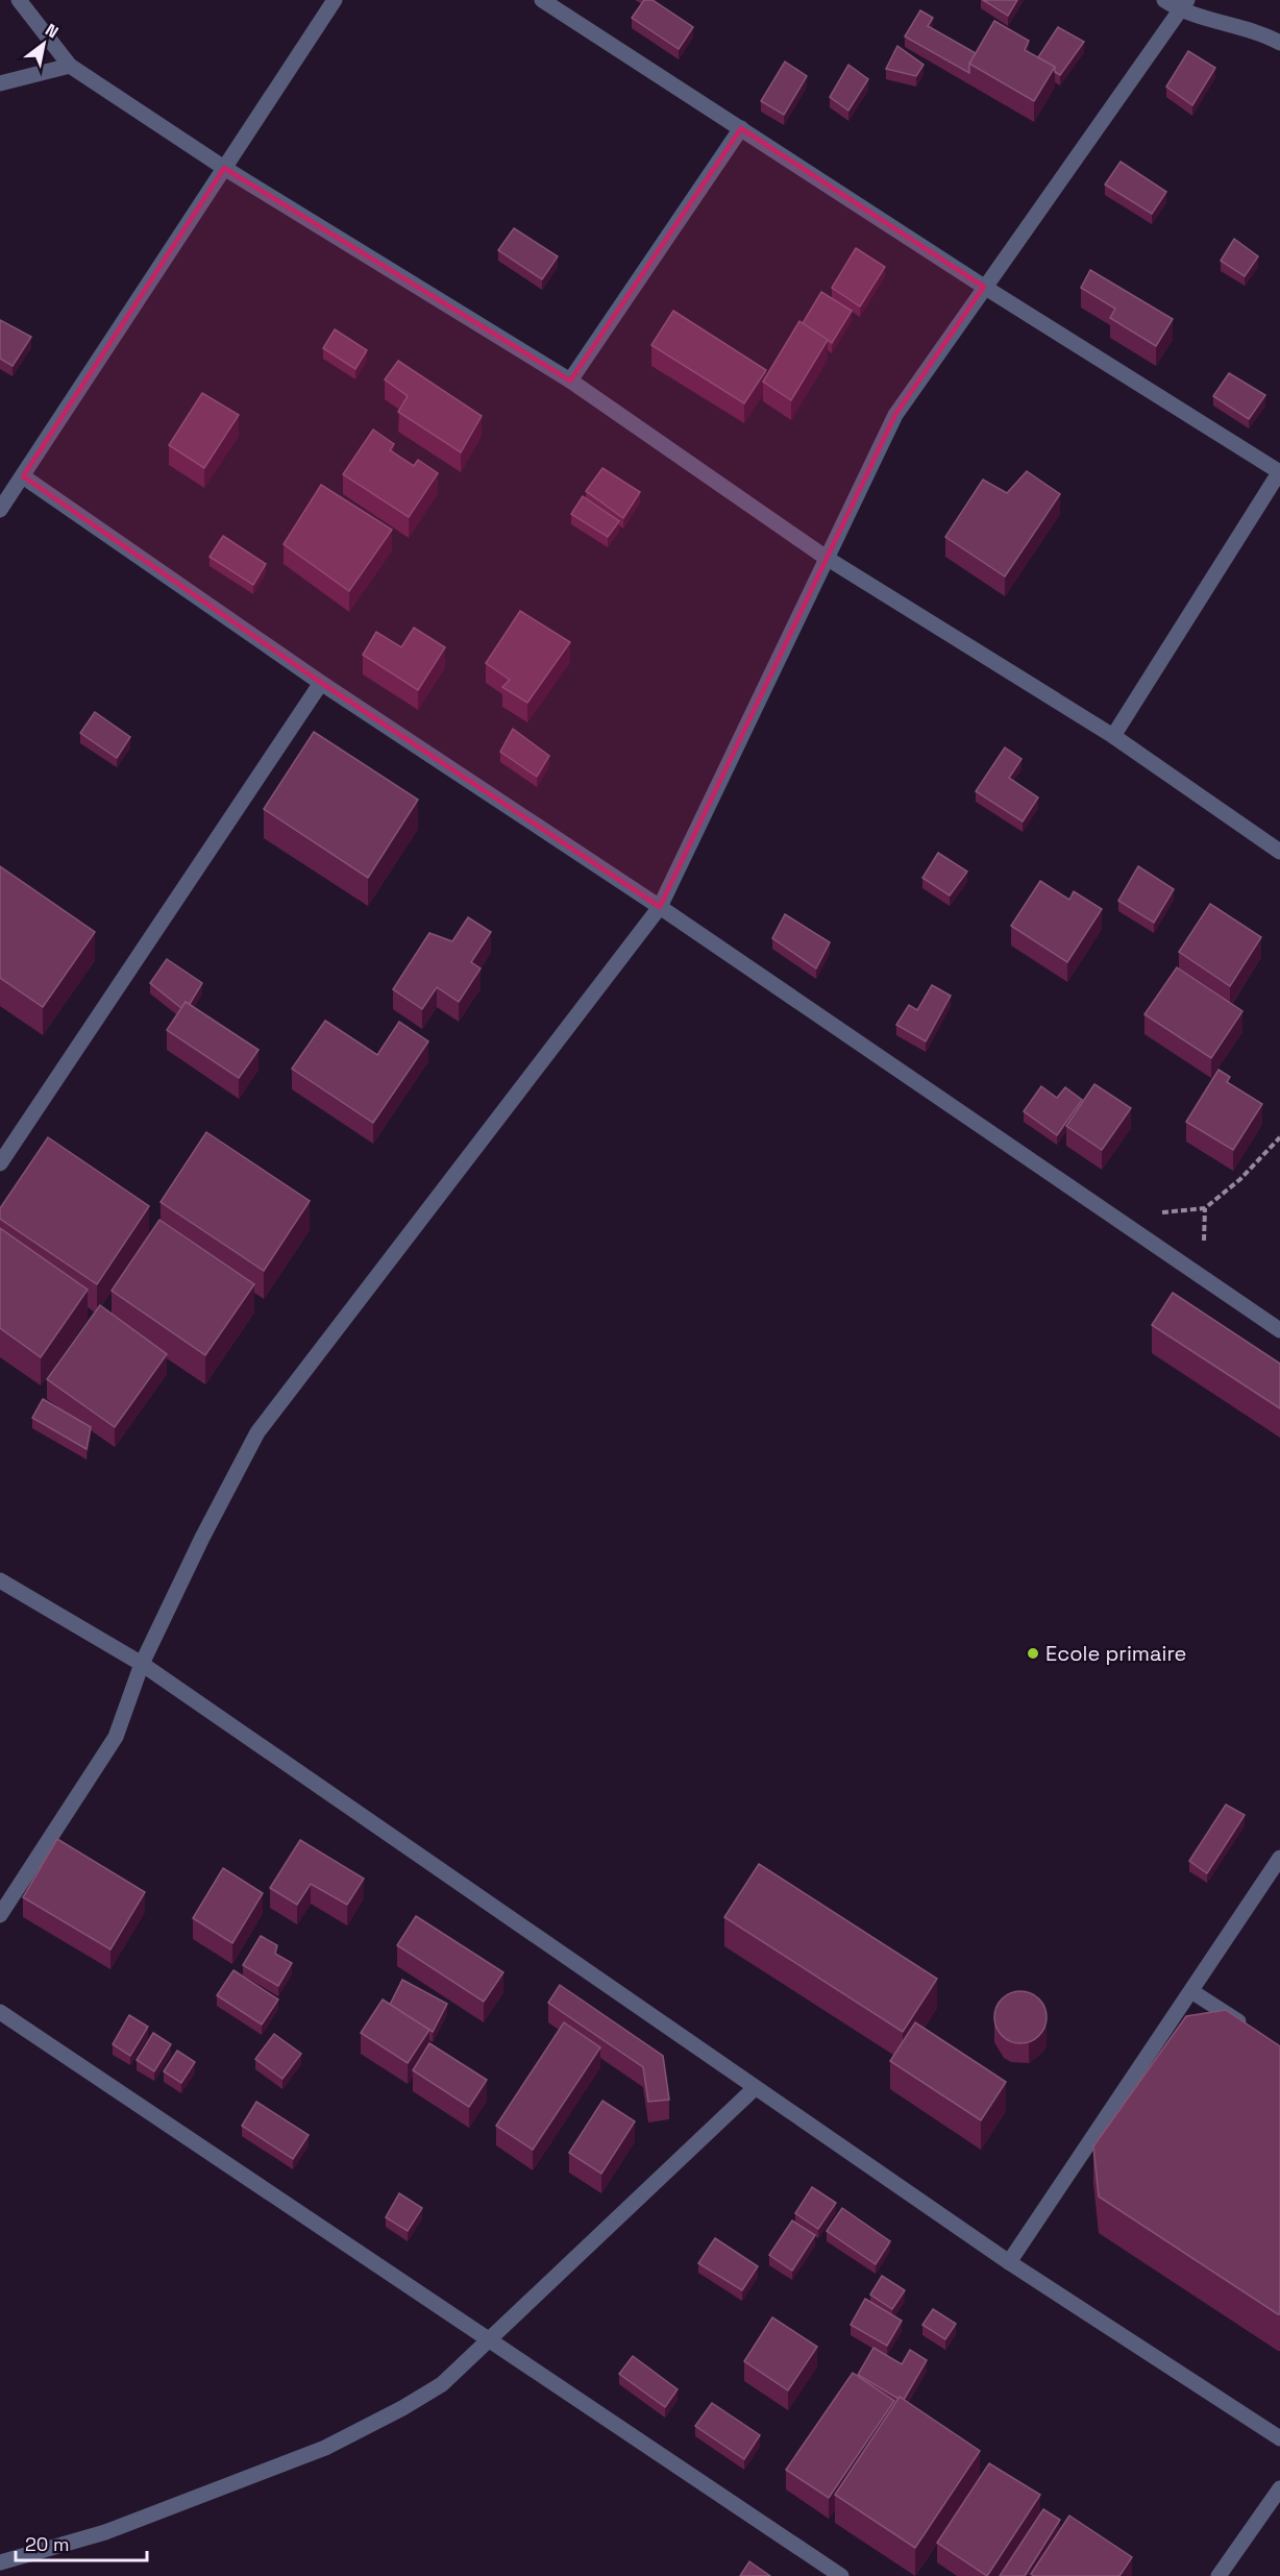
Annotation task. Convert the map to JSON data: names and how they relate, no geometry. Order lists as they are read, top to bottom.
{
  "places": ["Ecole primaire"],
  "scale_bar": "20 m",
  "north": "top right"
}
